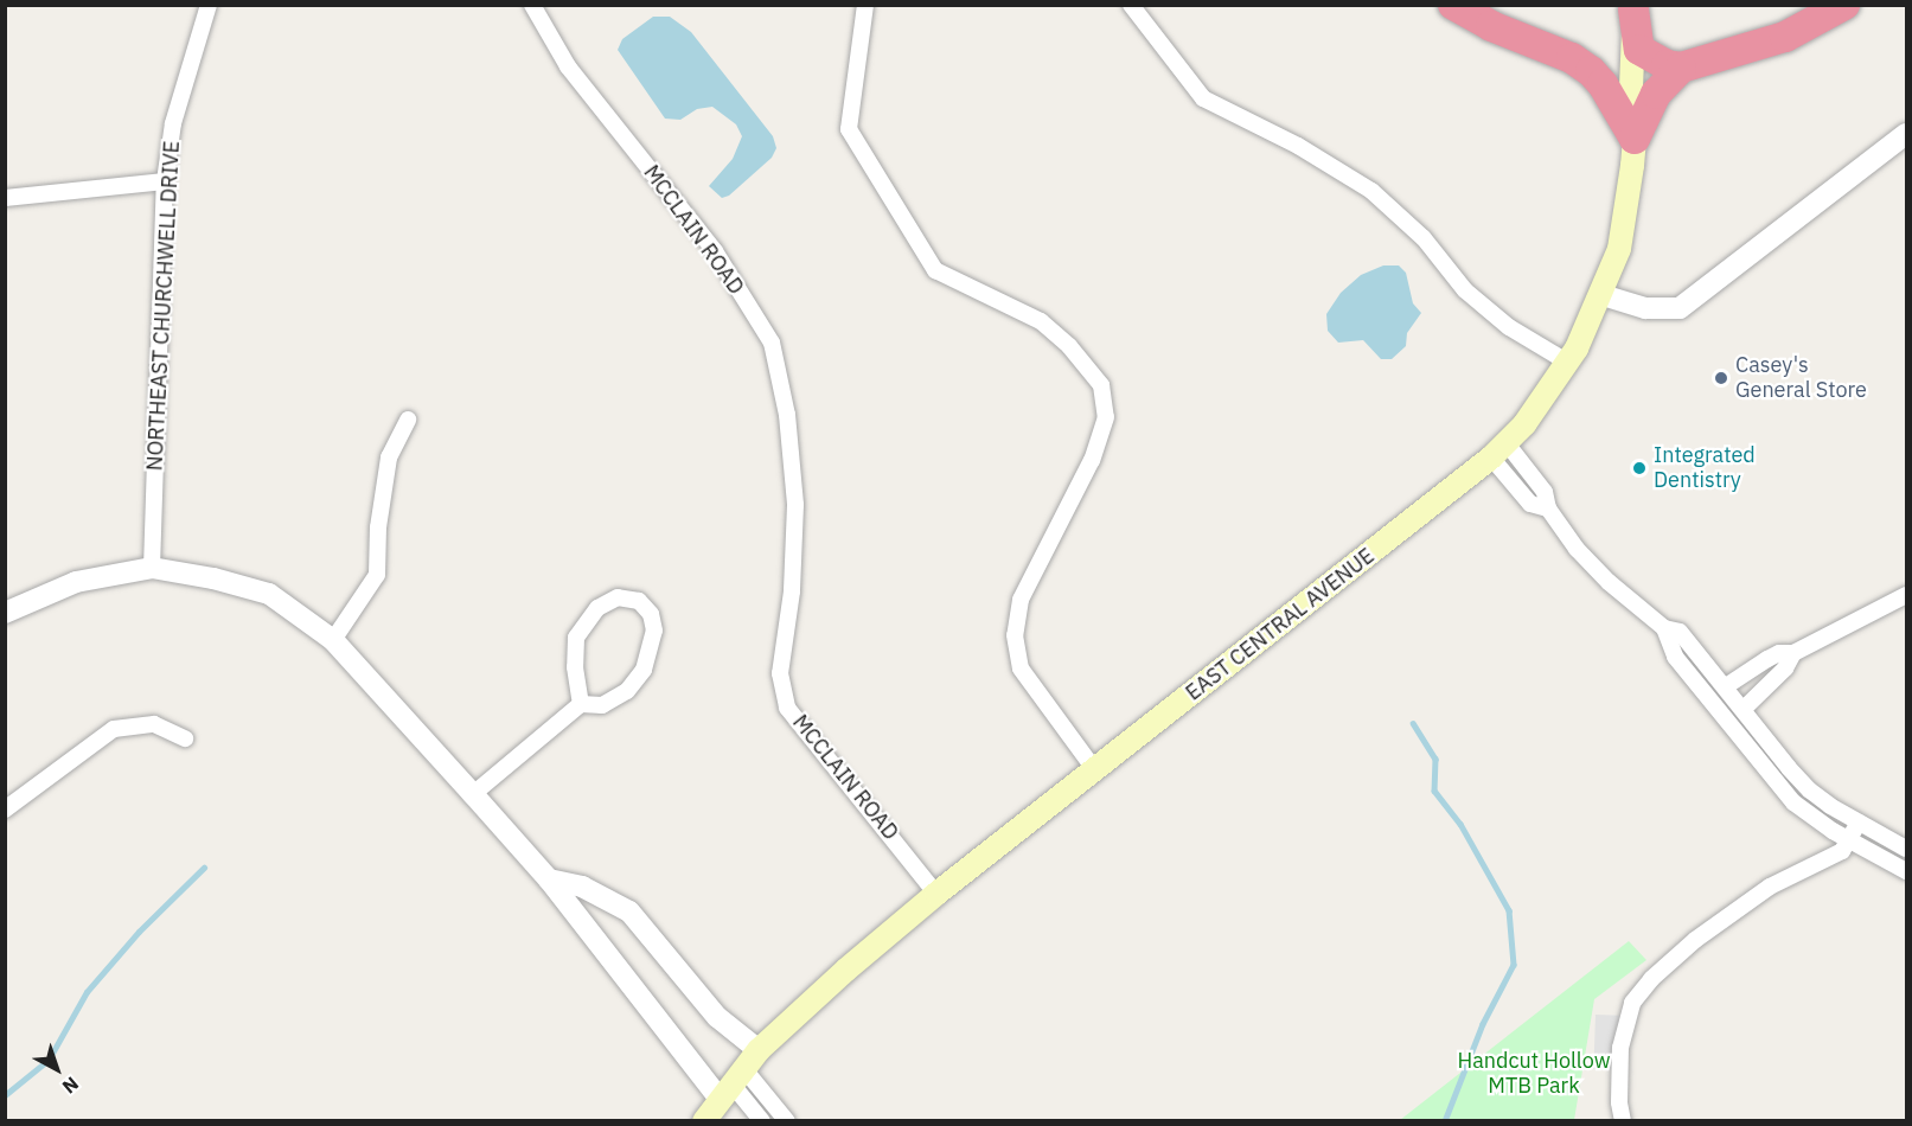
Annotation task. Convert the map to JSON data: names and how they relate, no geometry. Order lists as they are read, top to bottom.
{
  "streets": {
    "main road": ["EAST CENTRAL AVENUE"],
    "street": ["MCCLAIN ROAD", "NORTHEAST CHURCHWELL DRIVE"]
  },
  "crossings": [
    ["MCCLAIN ROAD", "EAST CENTRAL AVENUE"]
  ],
  "parks": ["Handcut Hollow MTB Park"],
  "places": ["Casey's General Store", "Integrated Dentistry"],
  "north": "bottom right"
}
